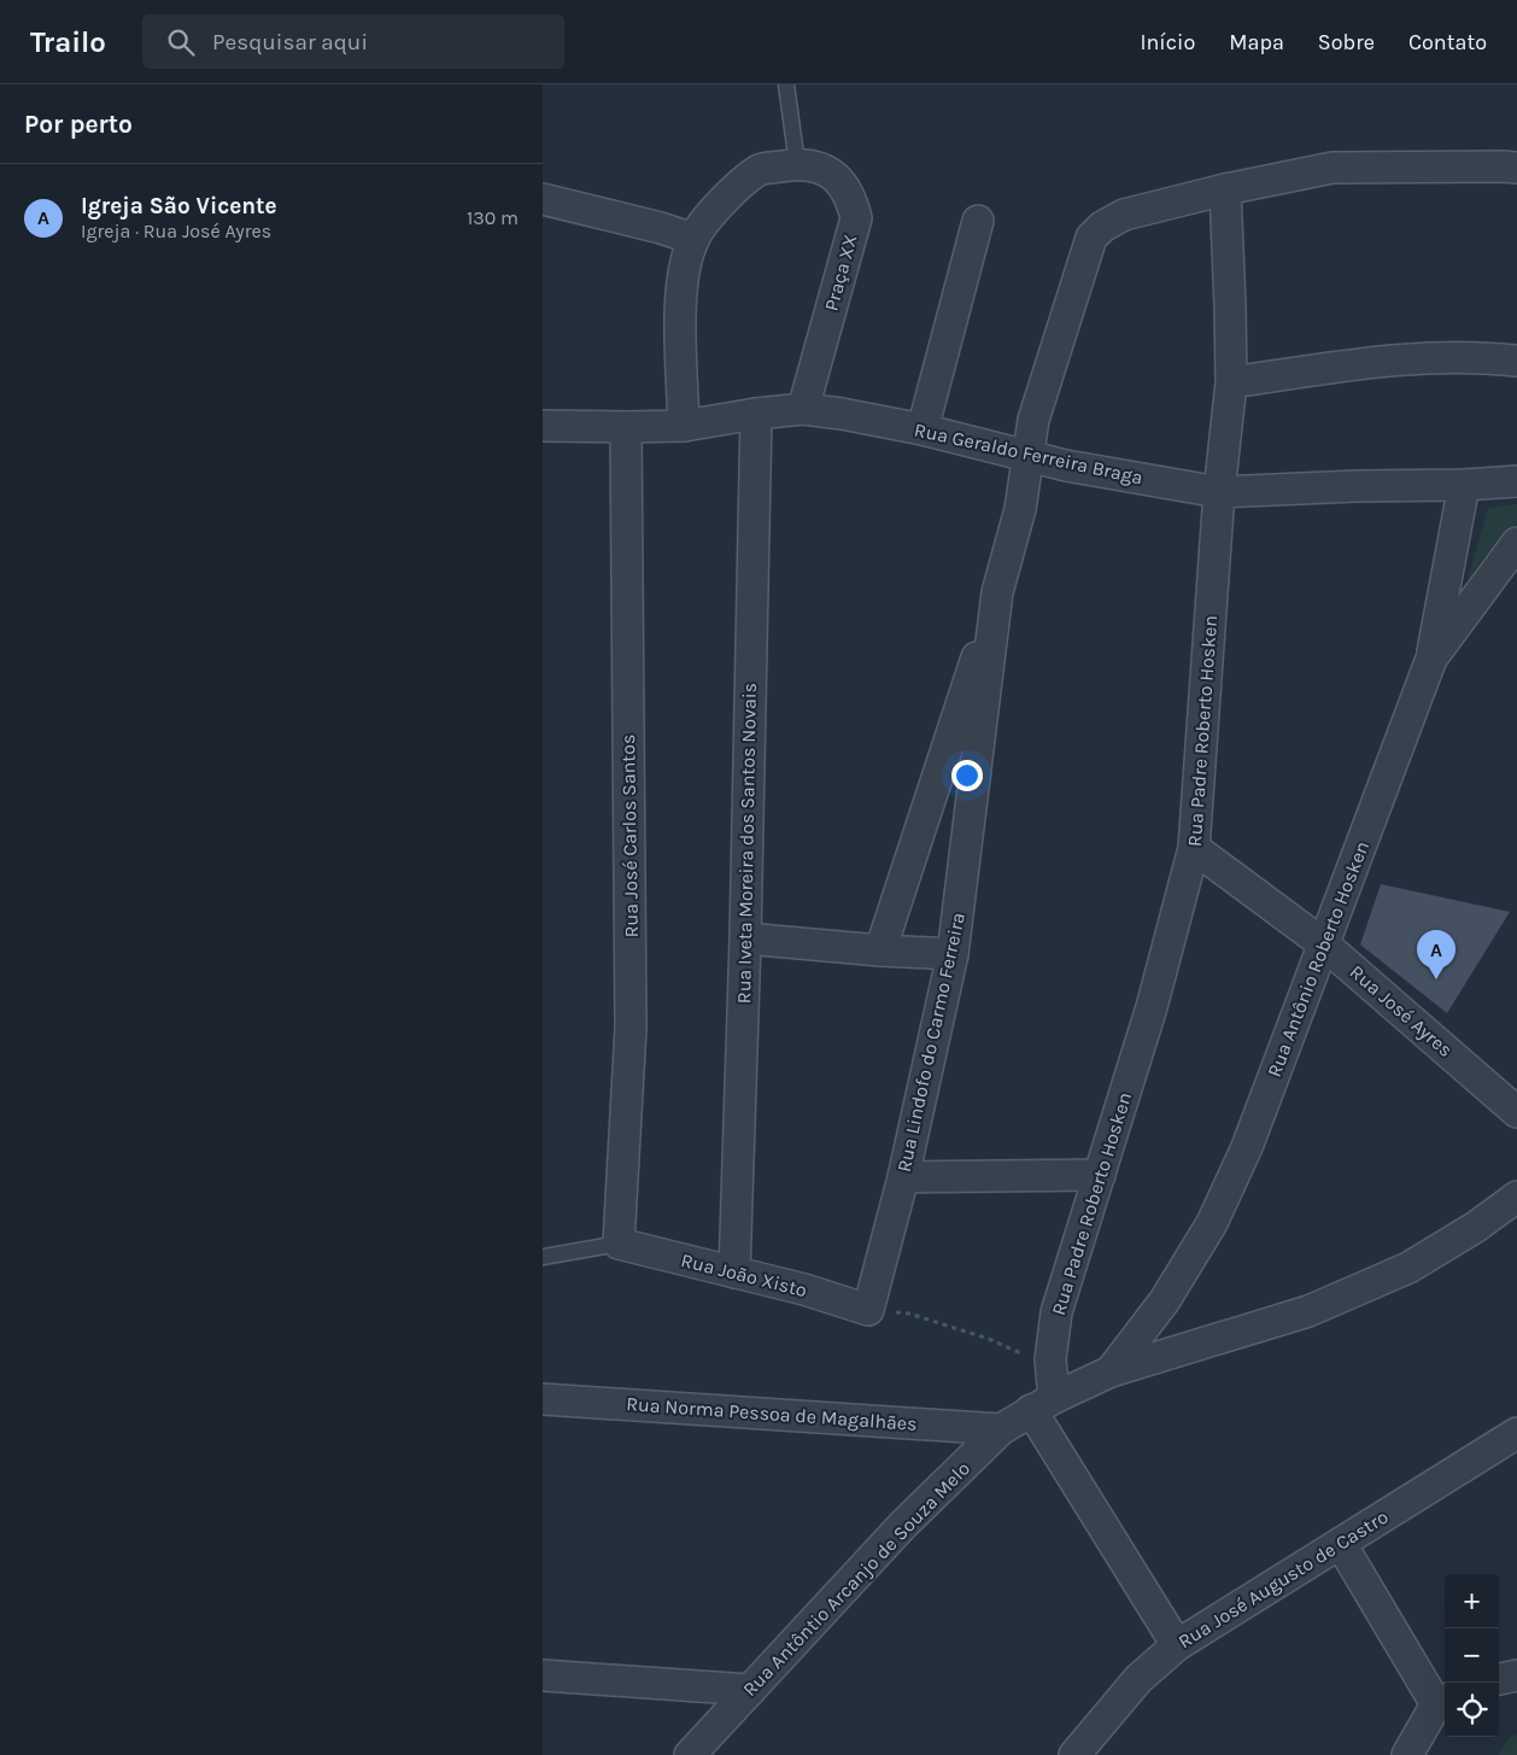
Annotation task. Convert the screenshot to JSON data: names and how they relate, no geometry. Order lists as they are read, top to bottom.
{
  "streets": {
    "street": [
      "Praça XX",
      "Rua Geraldo Ferreira Braga",
      "Rua Padre Roberto Hosken",
      "Rua José Carlos Santos",
      "Rua Iveta Moreira dos Santos Novais",
      "Rua Antônio Roberto Hosken",
      "Rua José Ayres",
      "Rua Lindofo do Carmo Ferreira",
      "Rua João Xisto",
      "Rua Norma Pessoa de Magalhães",
      "Rua Antôntio Arcanjo de Souza Melo",
      "Rua José Augusto de Castro"
    ]
  },
  "crossings": [
    ["Praça XX", "Rua Geraldo Ferreira Braga"],
    ["Rua Geraldo Ferreira Braga", "Rua Padre Roberto Hosken"],
    ["Rua Geraldo Ferreira Braga", "Rua José Carlos Santos"],
    ["Rua Geraldo Ferreira Braga", "Rua Iveta Moreira dos Santos Novais"],
    ["Rua Geraldo Ferreira Braga", "Rua Lindofo do Carmo Ferreira"],
    ["Rua Padre Roberto Hosken", "Rua José Ayres"],
    ["Rua Padre Roberto Hosken", "Rua Lindofo do Carmo Ferreira"],
    ["Rua Padre Roberto Hosken", "Rua Antôntio Arcanjo de Souza Melo"],
    ["Rua José Carlos Santos", "Rua João Xisto"],
    ["Rua Iveta Moreira dos Santos Novais", "Rua João Xisto"],
    ["Rua Antônio Roberto Hosken", "Rua José Ayres"],
    ["Rua Antônio Roberto Hosken", "Rua Antôntio Arcanjo de Souza Melo"],
    ["Rua Lindofo do Carmo Ferreira", "Rua João Xisto"],
    ["Rua Norma Pessoa de Magalhães", "Rua Antôntio Arcanjo de Souza Melo"]
  ],
  "page": {
    "header": "Trailo",
    "search": "Pesquisar aqui",
    "nav": [
      "Início",
      "Mapa",
      "Sobre",
      "Contato"
    ],
    "heading": "Por perto",
    "list": [
      {
        "mark": "A",
        "name": "Igreja São Vicente",
        "note": "Igreja · Rua José Ayres",
        "value": "130 m"
      }
    ],
    "pins": "A",
    "map_buttons": ["+", "−"]
  }
}
